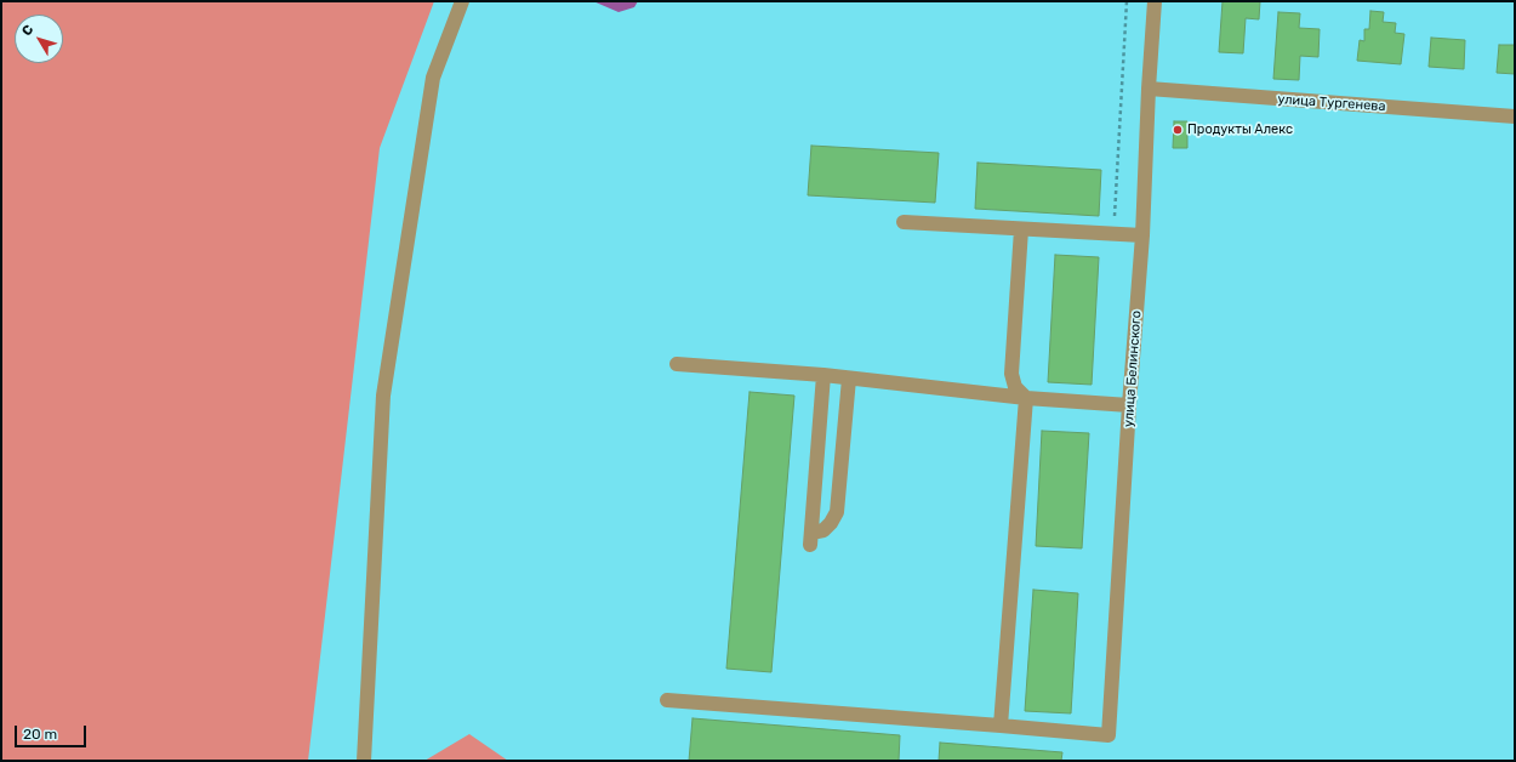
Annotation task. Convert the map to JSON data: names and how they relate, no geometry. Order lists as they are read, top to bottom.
{
  "streets": {
    "street": ["улица Тургенева", "улица Белинского"]
  },
  "crossings": [
    ["улица Тургенева", "улица Белинского"]
  ],
  "places": ["Продукты Алекс"],
  "scale_bar": "20 m",
  "north": "top left"
}
